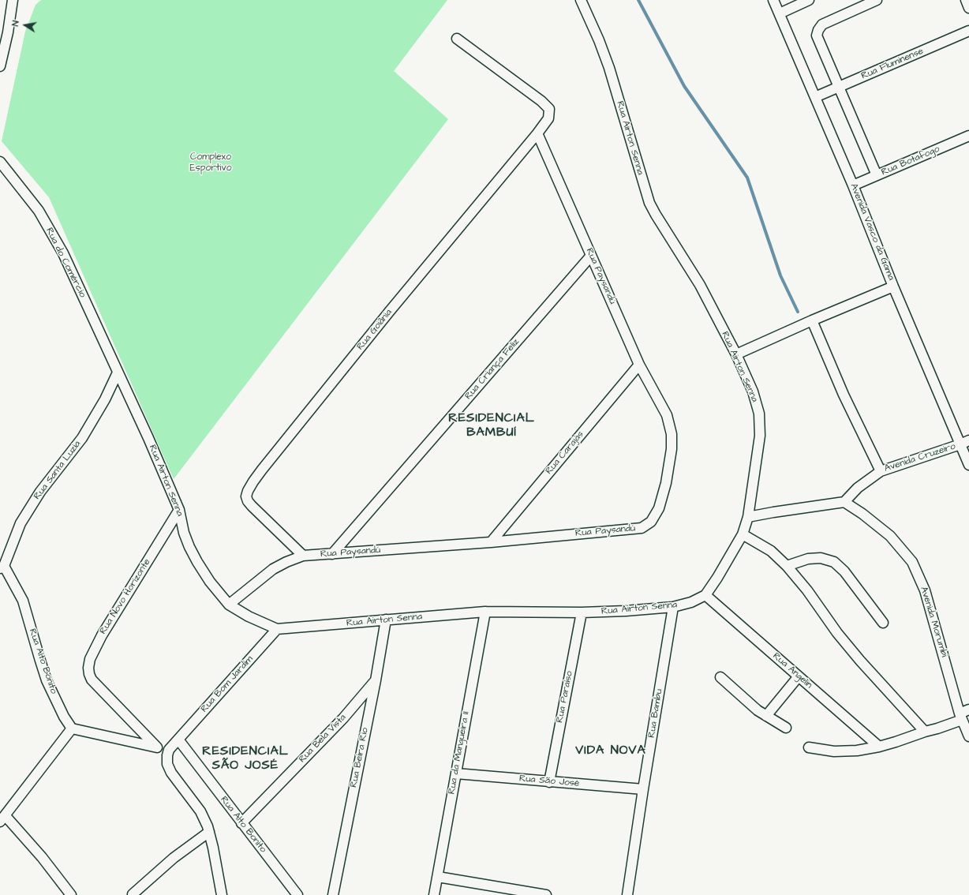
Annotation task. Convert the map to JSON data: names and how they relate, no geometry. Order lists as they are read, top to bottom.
{
  "streets": {
    "street": [
      "Rua Fluminense",
      "Rua Airton Senna",
      "Rua Botafogo",
      "Avenida Vasco da Gama",
      "Rua do Comércio",
      "Rua Paysandú",
      "Rua Goiânia",
      "Rua Criança Feliz",
      "Rua Carajás",
      "Avenida Cruzeiro",
      "Rua Santa Luzia",
      "Rua Novo Horizonte",
      "Avenida Morumbi",
      "Rua Alto Bonito",
      "Rua Angelin",
      "Rua Bom Jardim",
      "Rua Paraíso",
      "Rua Bambu",
      "Rua Bela Vista",
      "Rua da Mangueira II",
      "Rua Beira Rio",
      "Rua São José"
    ]
  },
  "crossings": [
    ["Rua Fluminense", "Avenida Vasco da Gama"],
    ["Rua Airton Senna", "Rua do Comércio"],
    ["Rua Airton Senna", "Rua Paysandú"],
    ["Rua Airton Senna", "Rua Santa Luzia"],
    ["Rua Airton Senna", "Rua Novo Horizonte"],
    ["Rua Airton Senna", "Rua Angelin"],
    ["Rua Airton Senna", "Rua Bom Jardim"],
    ["Rua Airton Senna", "Rua Paraíso"],
    ["Rua Airton Senna", "Rua Bambu"],
    ["Rua Airton Senna", "Rua da Mangueira II"],
    ["Rua Airton Senna", "Rua Beira Rio"],
    ["Rua Botafogo", "Avenida Vasco da Gama"],
    ["Avenida Vasco da Gama", "Avenida Cruzeiro"],
    ["Rua do Comércio", "Rua Santa Luzia"],
    ["Rua Paysandú", "Rua Goiânia"],
    ["Rua Paysandú", "Rua Criança Feliz"],
    ["Rua Paysandú", "Rua Carajás"],
    ["Avenida Cruzeiro", "Avenida Morumbi"],
    ["Rua Santa Luzia", "Rua Alto Bonito"],
    ["Rua Alto Bonito", "Rua Bom Jardim"],
    ["Rua Alto Bonito", "Rua Bela Vista"],
    ["Rua Paraíso", "Rua São José"],
    ["Rua Bambu", "Rua São José"],
    ["Rua Bela Vista", "Rua Beira Rio"],
    ["Rua da Mangueira II", "Rua São José"]
  ],
  "districts": ["RESIDENCIAL BAMBUÍ", "VIDA NOVA", "RESIDENCIAL SÃO JOSÉ"],
  "parks": ["Complexo Esportivo"],
  "north": "left"
}
